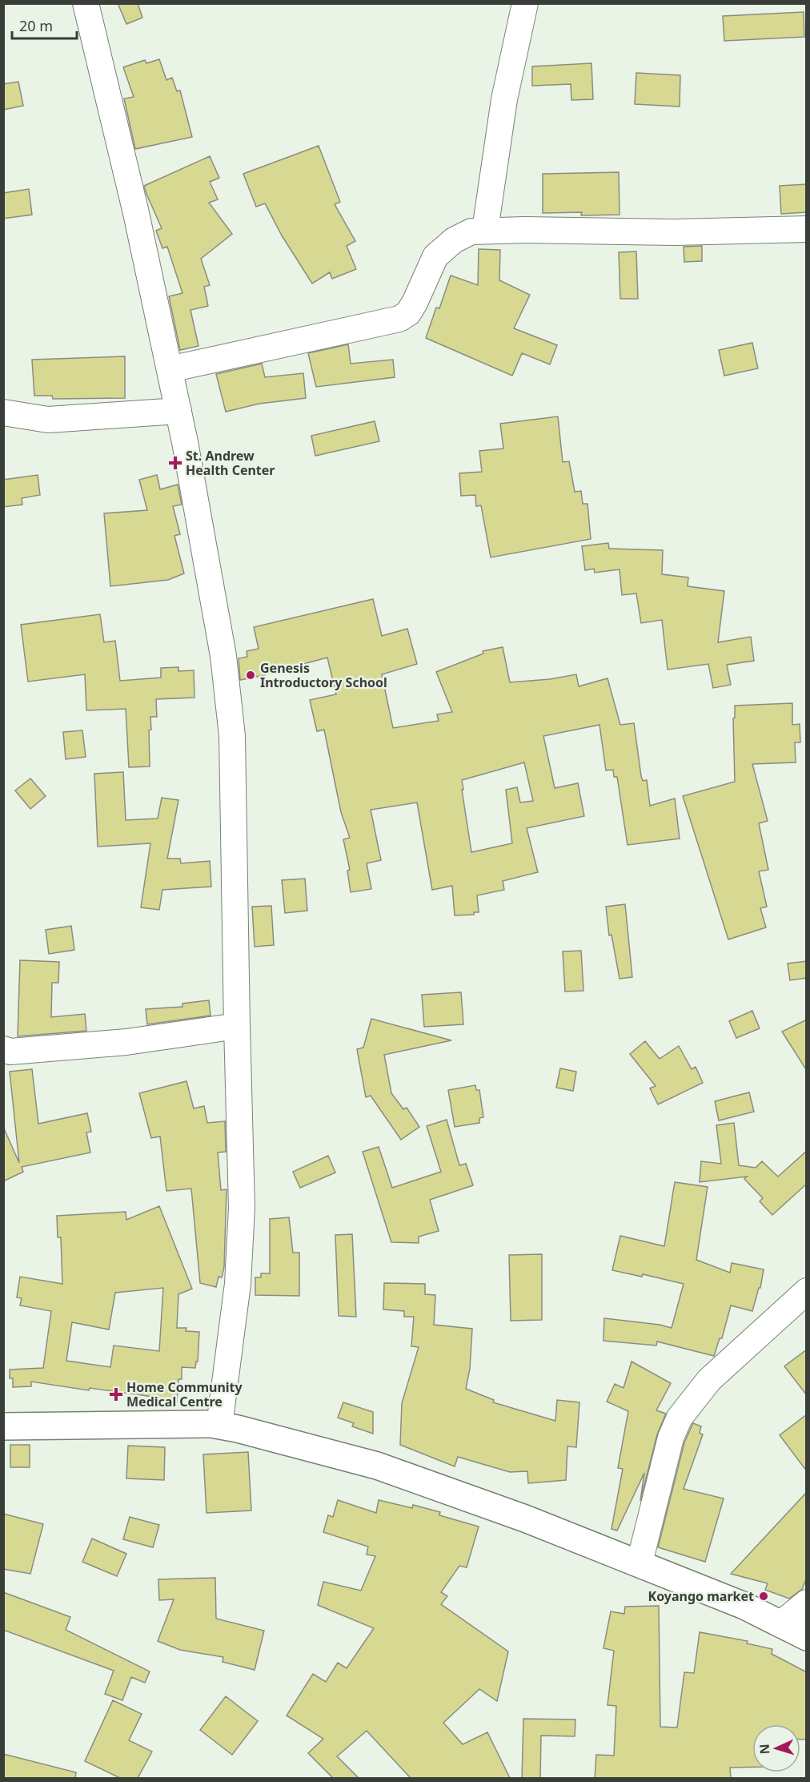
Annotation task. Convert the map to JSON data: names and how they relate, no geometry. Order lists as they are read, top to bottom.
{
  "places": {
    "health": ["St. Andrew Health Center", "Home Community Medical Centre"],
    "other": ["Genesis Introductory School", "Koyango market"]
  },
  "scale_bar": "20 m",
  "north": "left"
}
